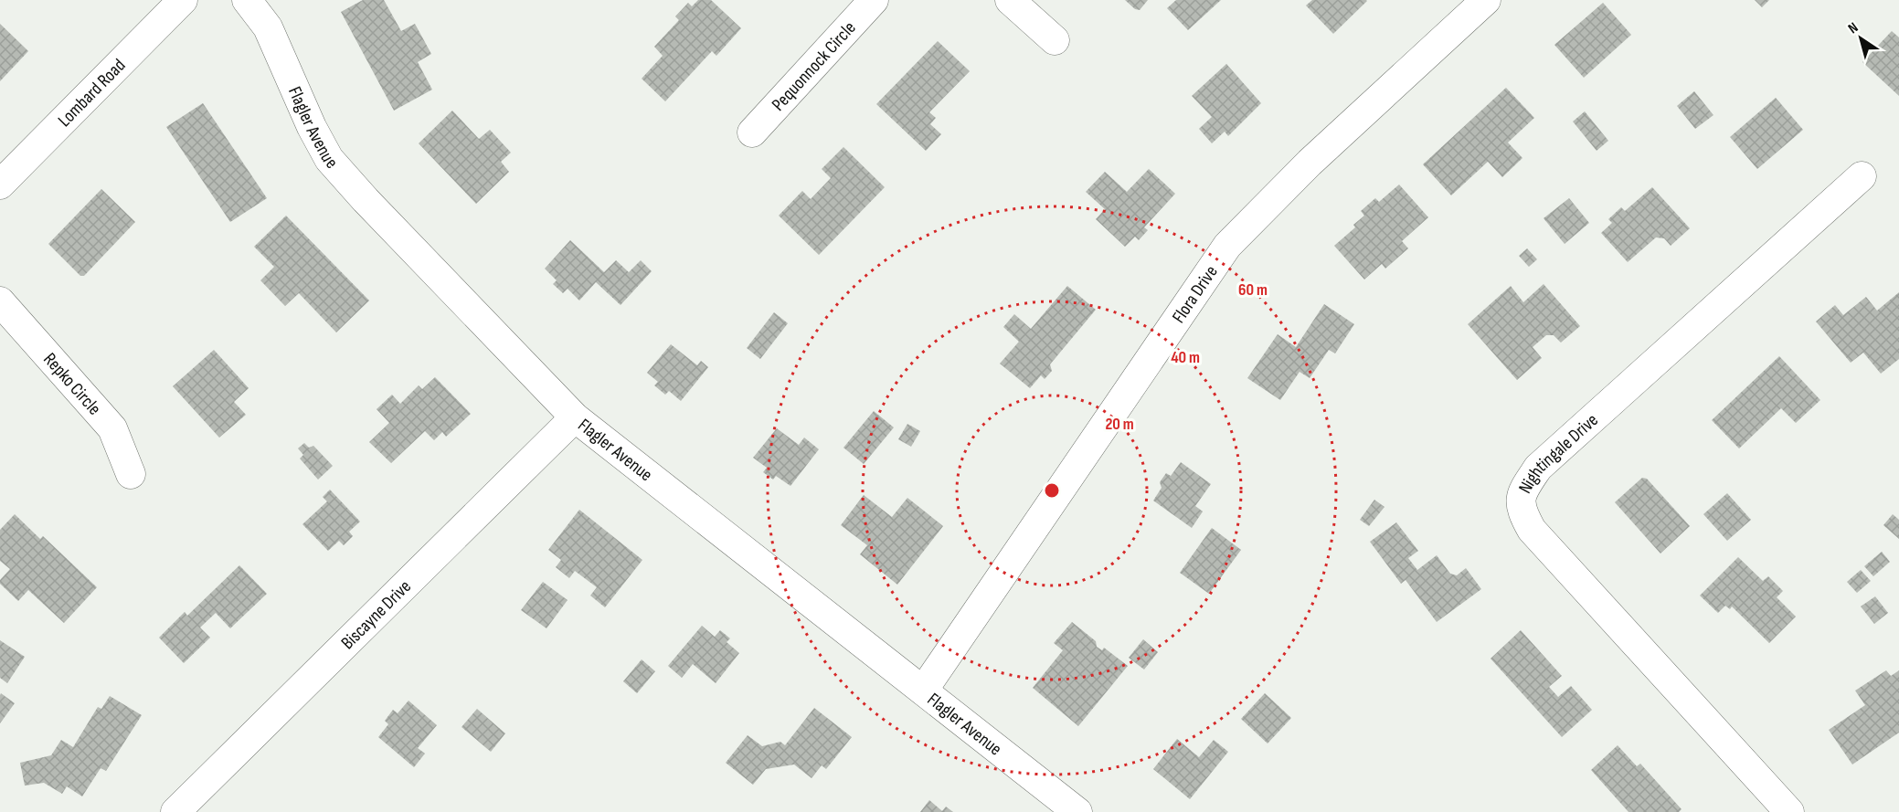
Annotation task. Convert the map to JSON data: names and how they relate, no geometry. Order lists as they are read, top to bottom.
{
  "streets": {
    "street": [
      "Pequonnock Circle",
      "Lombard Road",
      "Flagler Avenue",
      "Flora Drive",
      "Repko Circle",
      "Nightingale Drive",
      "Biscayne Drive"
    ]
  },
  "crossings": [
    ["Flagler Avenue", "Flora Drive"],
    ["Flagler Avenue", "Biscayne Drive"]
  ],
  "north": "top left",
  "rings": ["60 m", "40 m", "20 m"]
}
